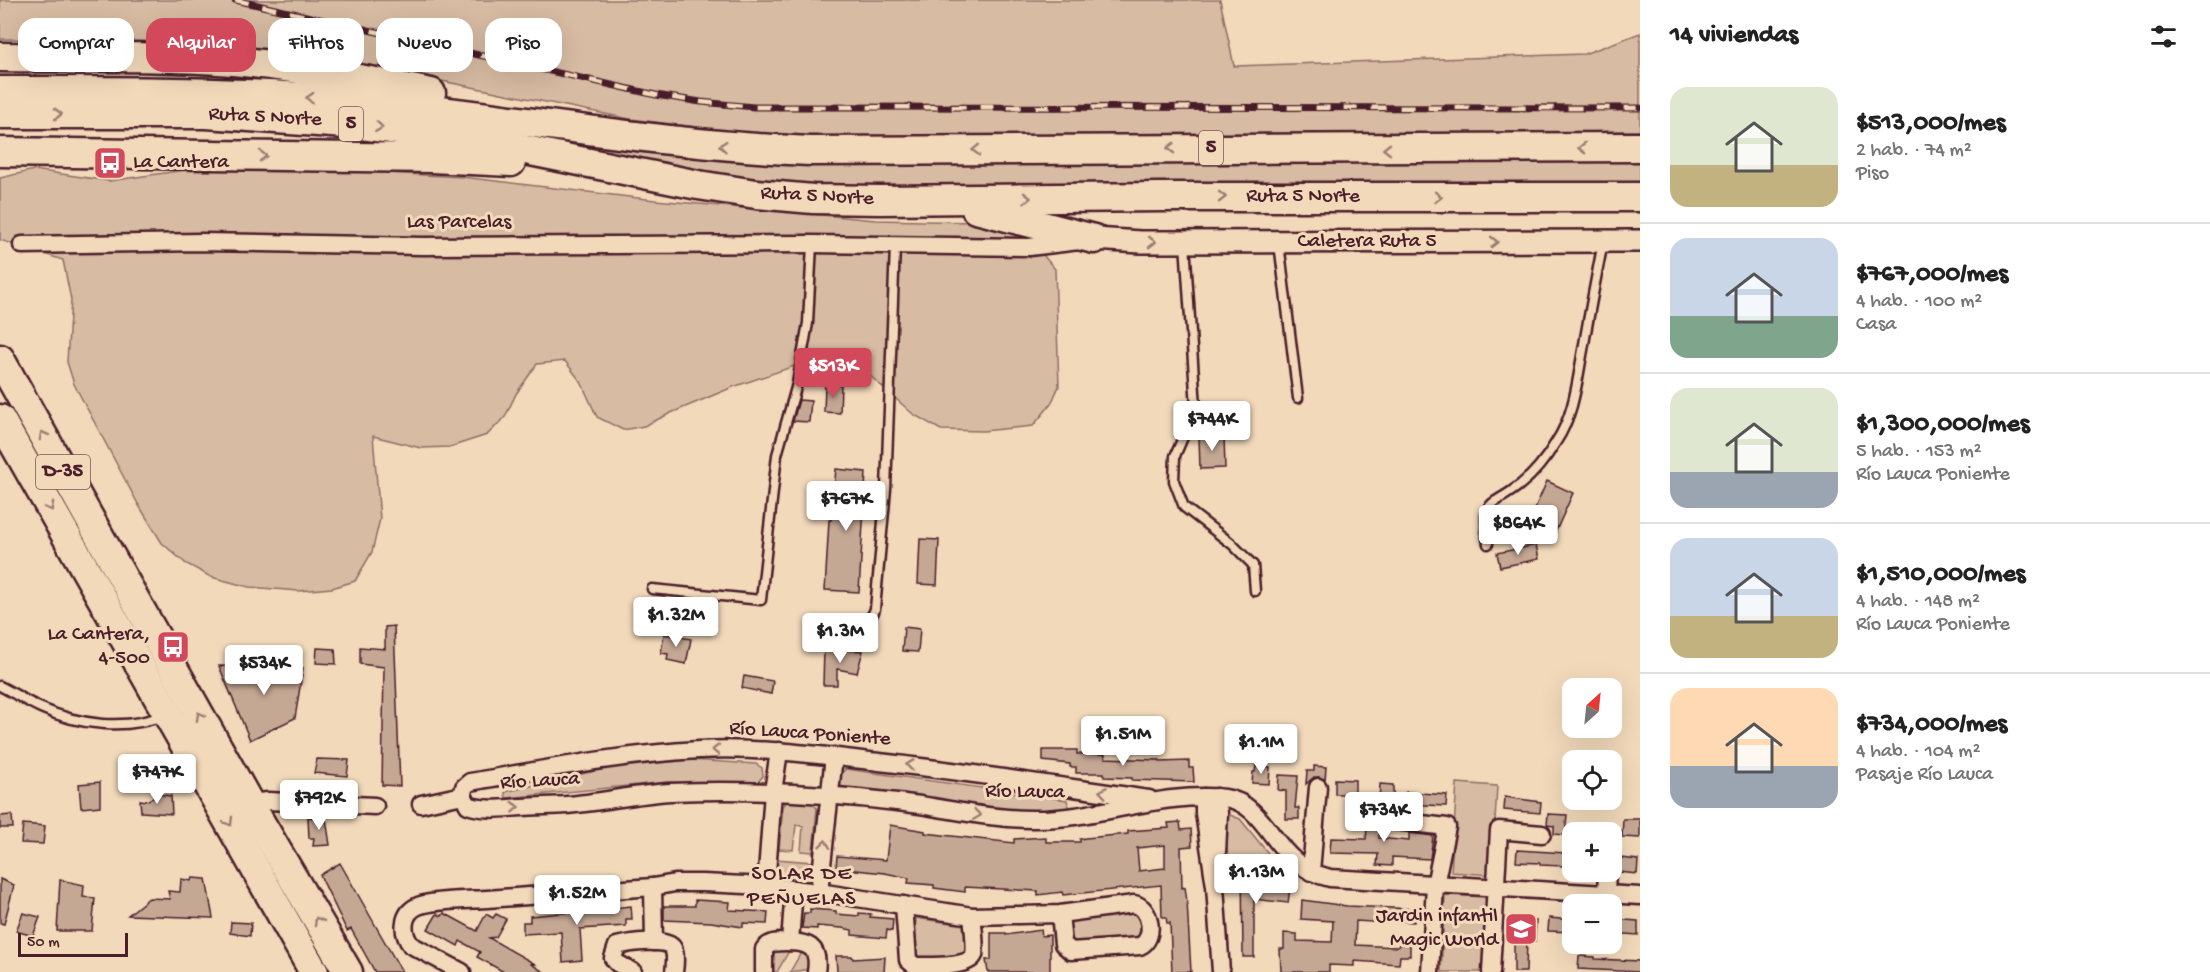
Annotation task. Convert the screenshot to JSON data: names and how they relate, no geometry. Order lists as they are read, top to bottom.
{
  "streets": {
    "highway": ["Ruta 5 Norte", "5", "D-35"],
    "street": [
      "Las Parcelas",
      "Caletera Ruta 5",
      "Río Lauca Poniente",
      "Río Lauca"
    ]
  },
  "crossings": [
    ["Las Parcelas", "Caletera Ruta 5"],
    ["Río Lauca Poniente", "Río Lauca"]
  ],
  "one_way": ["Caletera Ruta 5"],
  "districts": ["SOLAR DE PEÑUELAS"],
  "places": {
    "bus stop": ["La Cantera", "La Cantera, 4-500"],
    "school or university": ["Jardin infantil Magic World"]
  },
  "scale_bar": "50 m",
  "north": "top right",
  "page": {
    "heading": "14 viviendas",
    "chip": [
      "Comprar",
      "Alquilar",
      "Filtros",
      "Nuevo",
      "Piso"
    ],
    "list": [
      {
        "name": "$513,000/mes",
        "note": "2 hab. · 74 m² · Piso"
      },
      {
        "name": "$767,000/mes",
        "note": "4 hab. · 100 m² · Casa"
      },
      {
        "name": "$1,300,000/mes",
        "note": "5 hab. · 153 m² · Río Lauca Poniente"
      },
      {
        "name": "$1,510,000/mes",
        "note": "4 hab. · 148 m² · Río Lauca Poniente"
      },
      {
        "name": "$734,000/mes",
        "note": "4 hab. · 104 m² · Pasaje Río Lauca"
      }
    ],
    "price": [
      "$513K",
      "$744K",
      "$767K",
      "$864K",
      "$1.32M",
      "$1.3M",
      "$534K",
      "$1.51M",
      "$1.1M",
      "$747K",
      "$792K",
      "$734K",
      "$1.13M",
      "$1.52M"
    ],
    "map_buttons": ["+", "−"],
    "scale": "50 m"
  }
}
